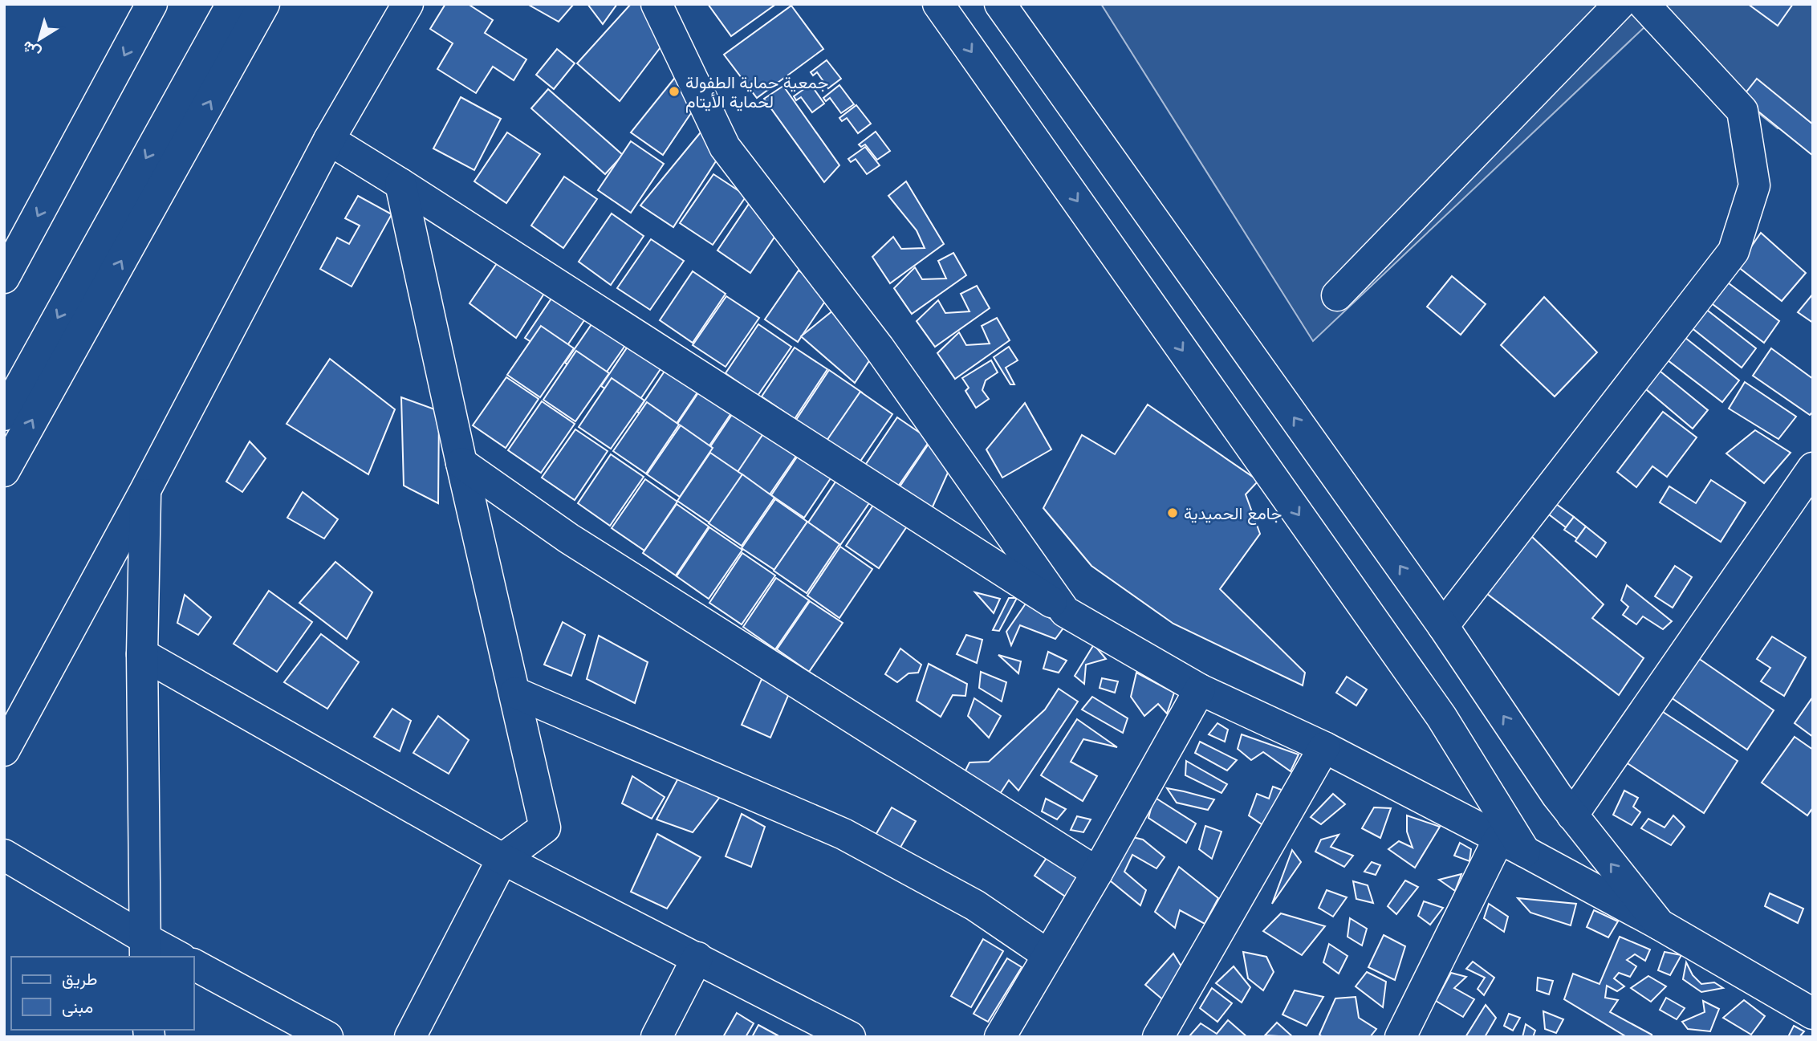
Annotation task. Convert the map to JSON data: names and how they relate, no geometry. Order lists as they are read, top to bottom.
{
  "places": ["جمعية حماية الطفولة لحماية الأيتام", "جامع الحميدية"],
  "legend": ["طريق", "مبنى"],
  "north": "bottom left"
}
